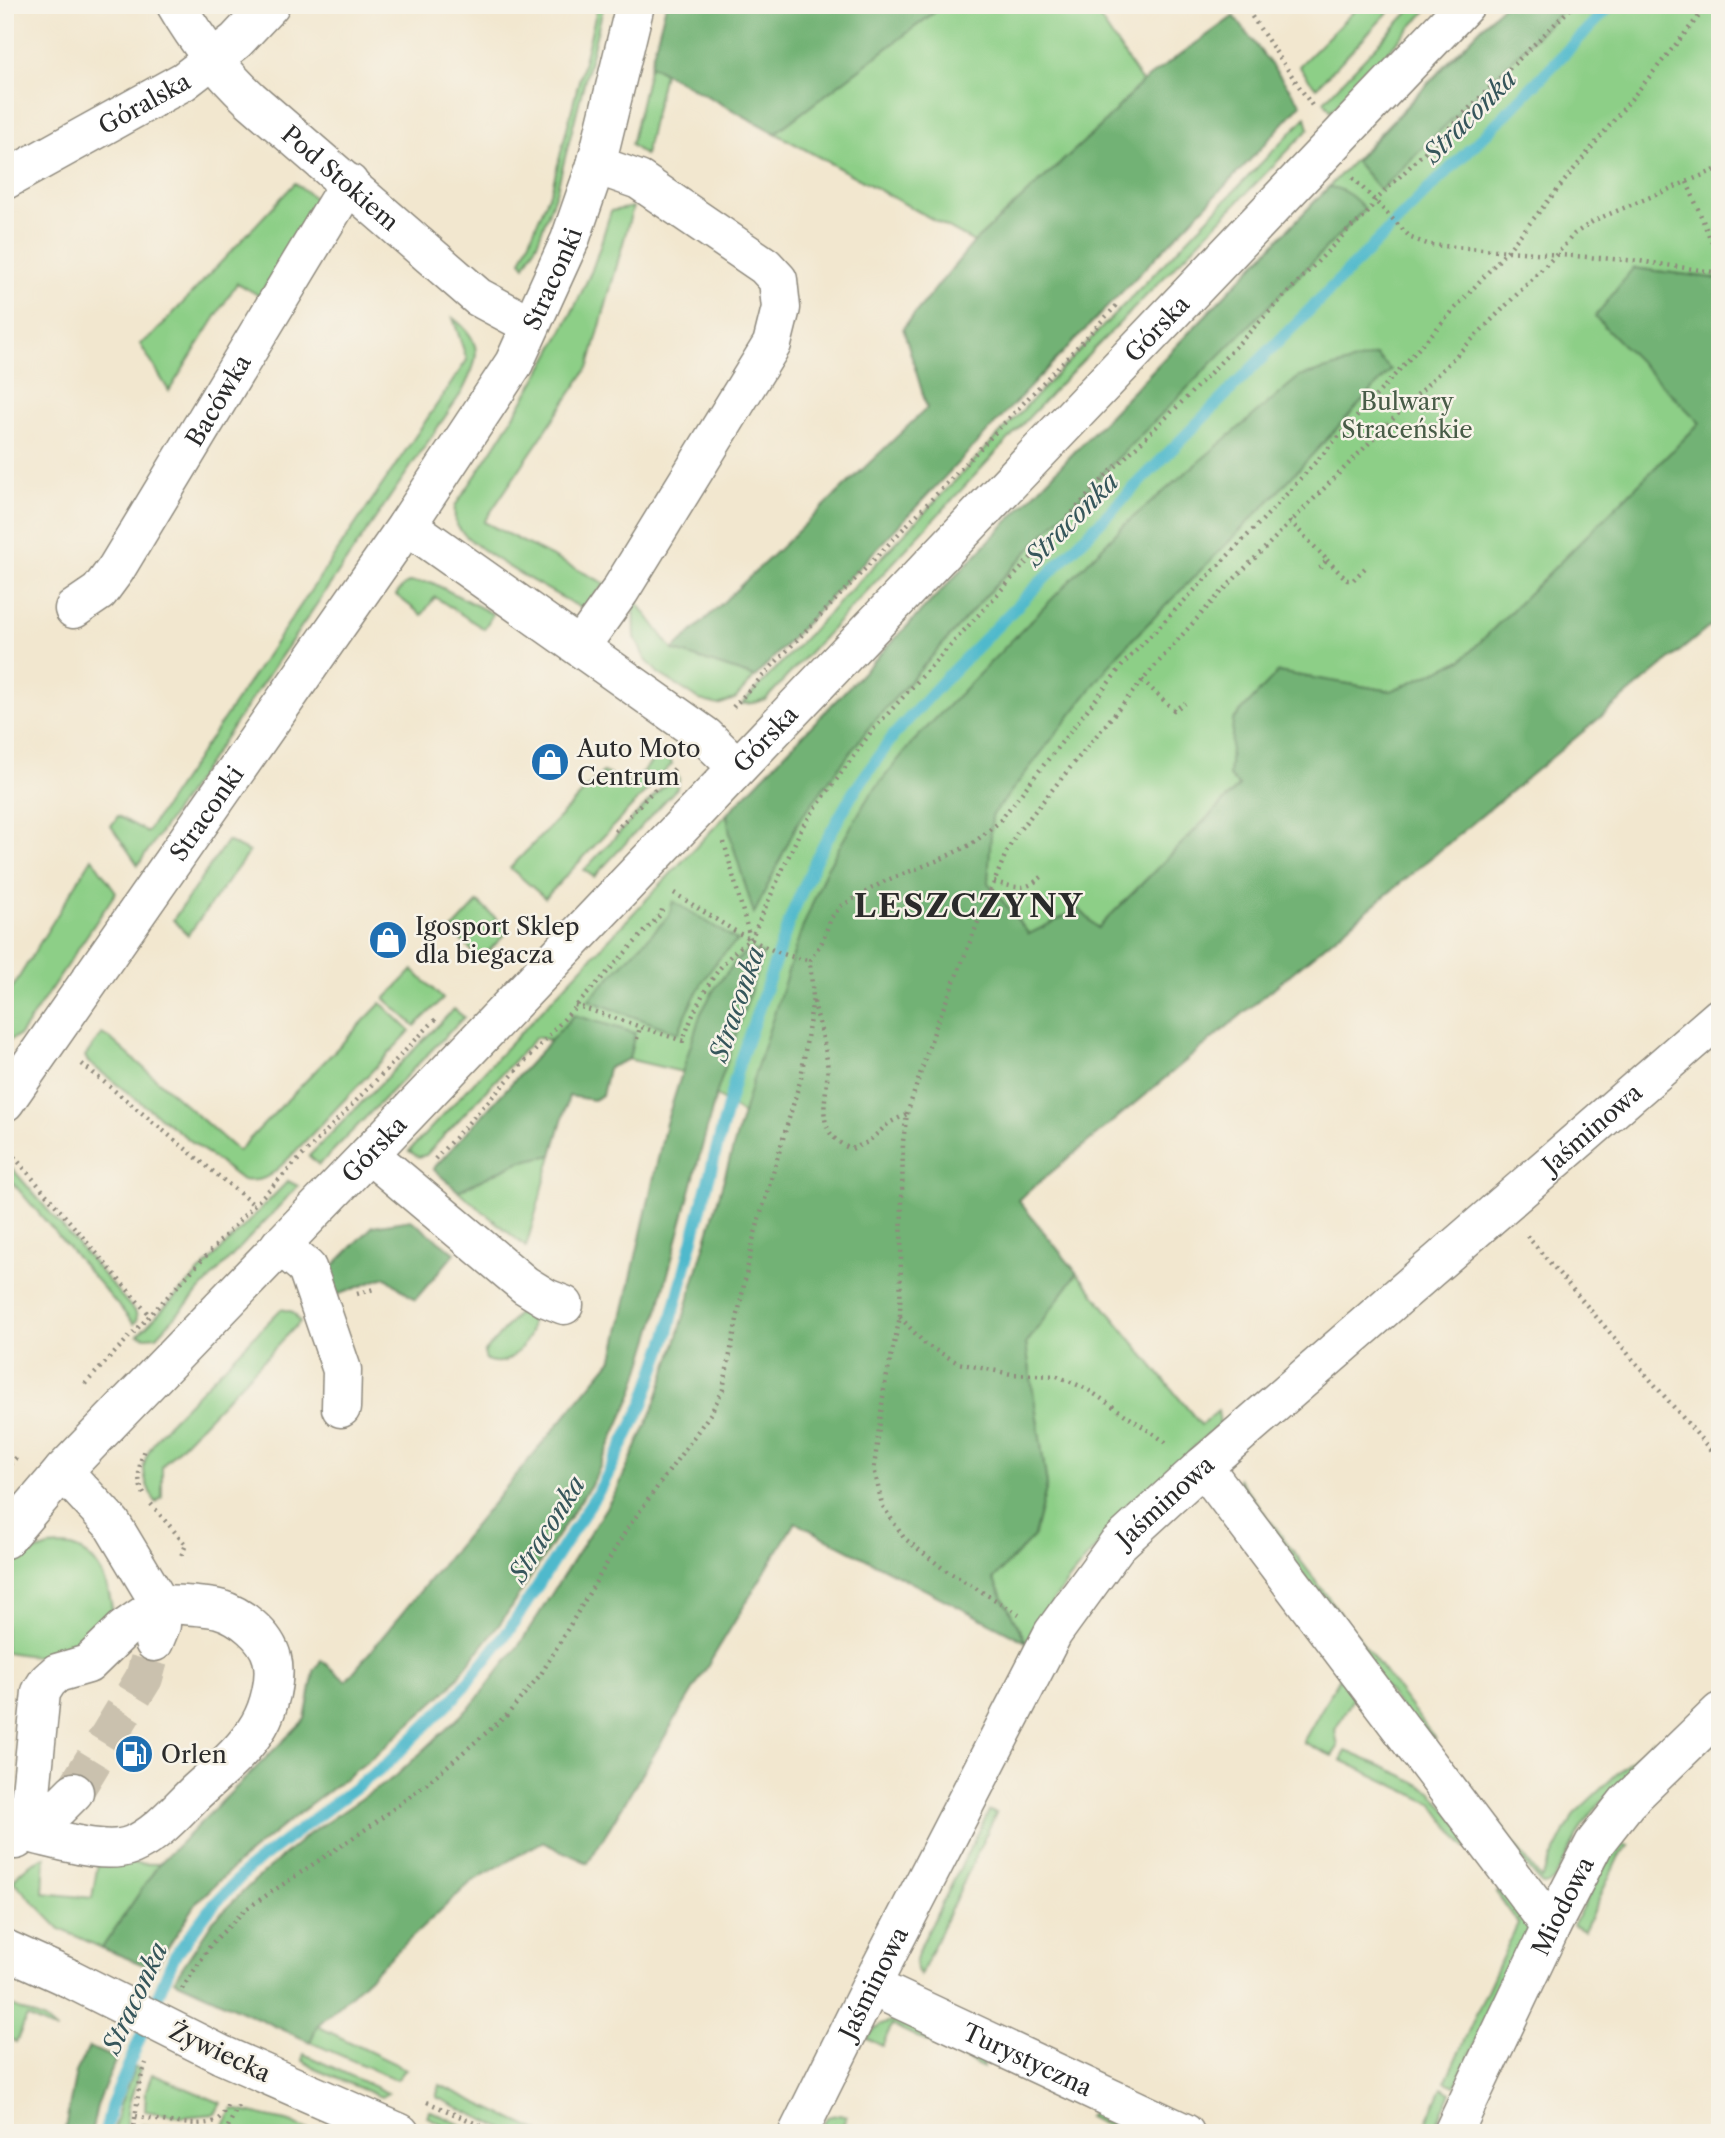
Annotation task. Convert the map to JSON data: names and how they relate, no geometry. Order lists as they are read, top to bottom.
{
  "streets": {
    "street": [
      "Góralska",
      "Pod Stokiem",
      "Straconki",
      "Górska",
      "Bacówka",
      "Jaśminowa",
      "Miodowa",
      "Żywiecka",
      "Turystyczna"
    ]
  },
  "crossings": [
    ["Góralska", "Pod Stokiem"],
    ["Pod Stokiem", "Straconki"],
    ["Pod Stokiem", "Bacówka"],
    ["Jaśminowa", "Turystyczna"]
  ],
  "districts": ["LESZCZYNY"],
  "water": ["Straconka"],
  "parks": ["Bulwary Straceńskie"],
  "places": {
    "shop": ["Auto Moto Centrum", "Igosport Sklep dla biegacza"],
    "fuel station": ["Orlen"]
  }
}
